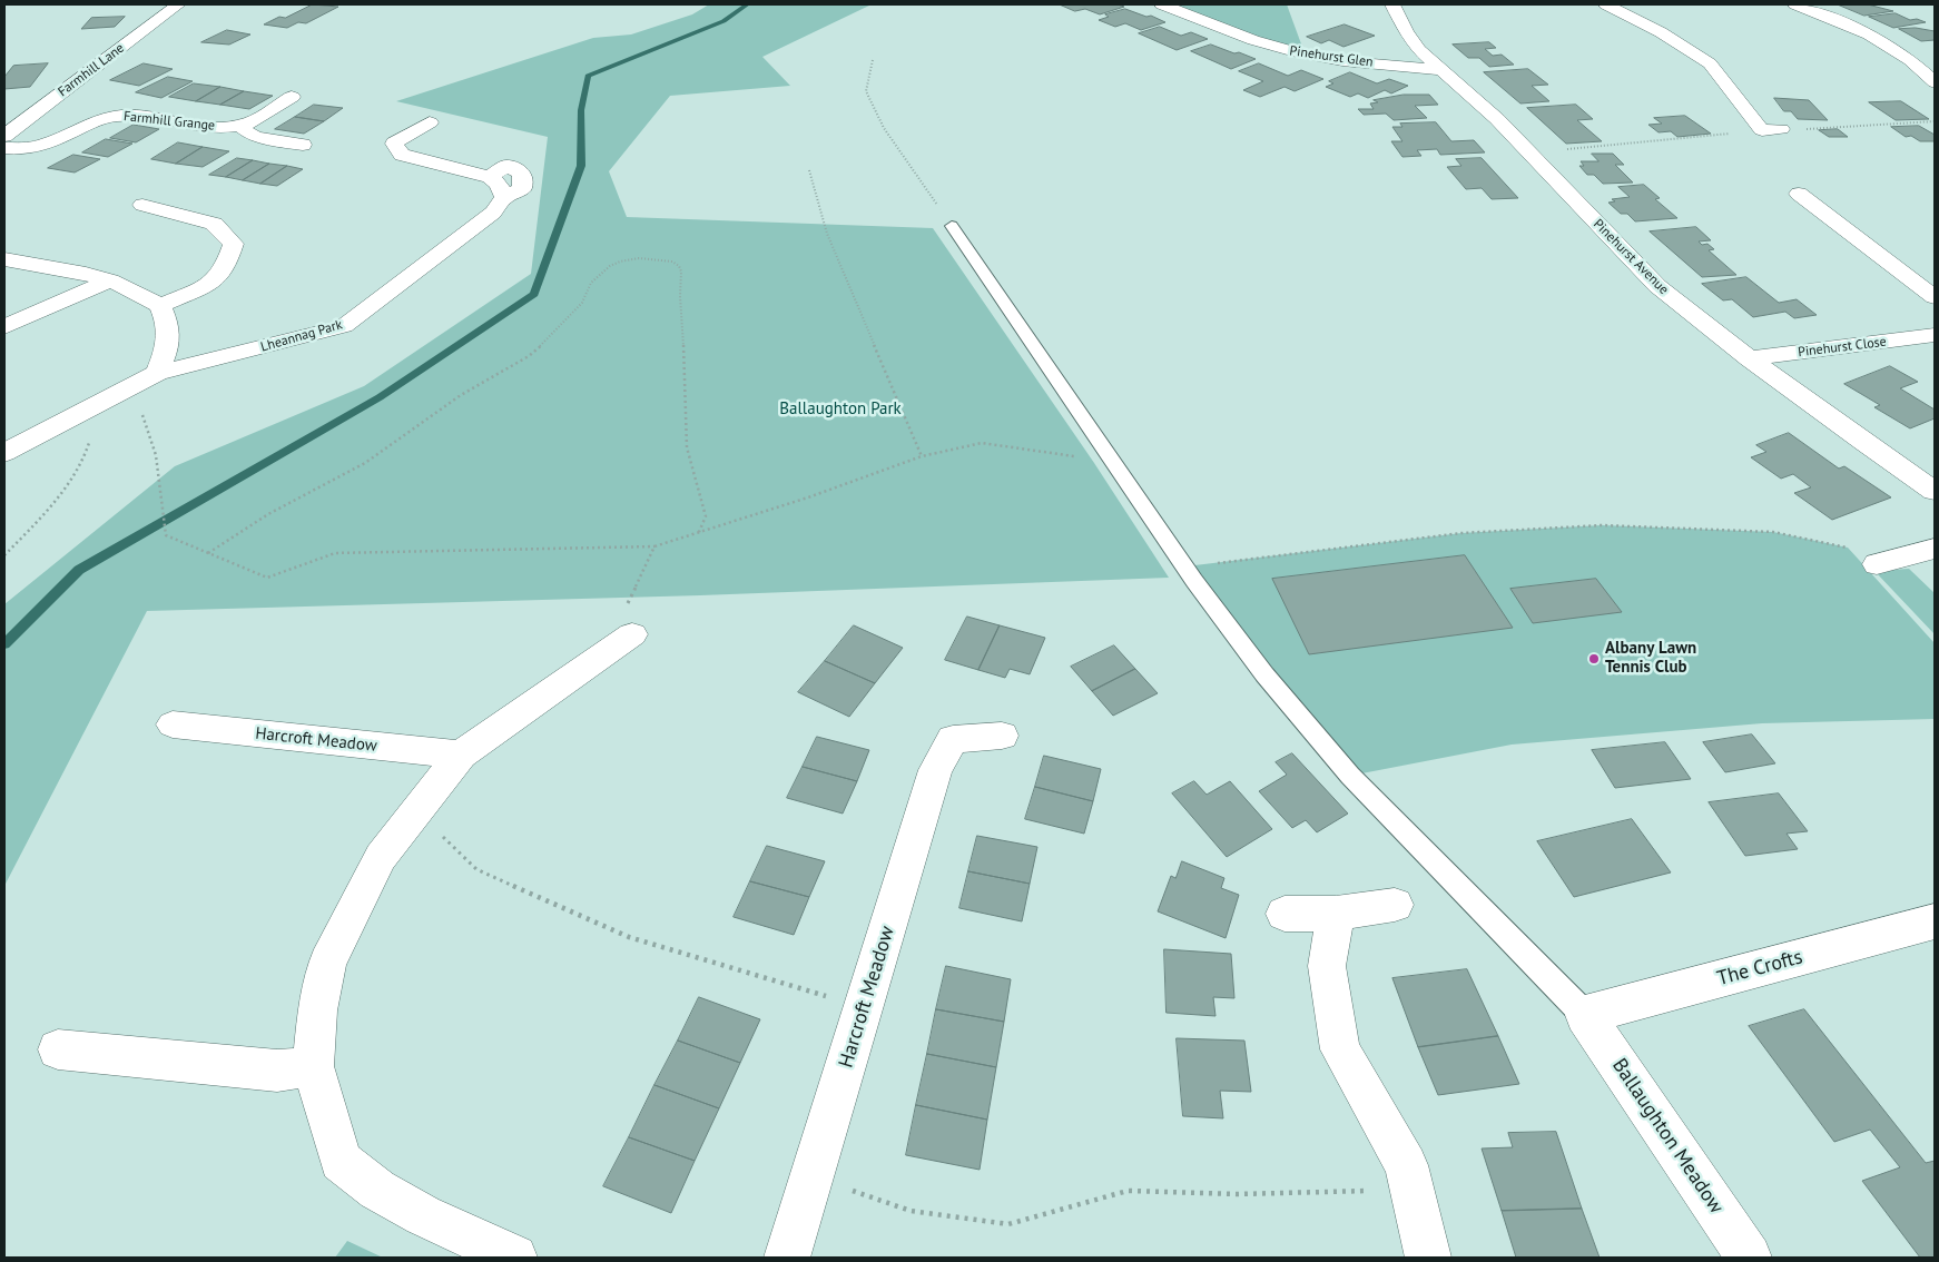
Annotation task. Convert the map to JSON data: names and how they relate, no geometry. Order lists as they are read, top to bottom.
{
  "streets": {
    "street": [
      "Pinehurst Glen",
      "Farmhill Lane",
      "Farmhill Grange",
      "Pinehurst Avenue",
      "Lheannag Park",
      "Pinehurst Close",
      "Harcroft Meadow",
      "The Crofts",
      "Ballaughton Meadow"
    ]
  },
  "crossings": [
    ["Pinehurst Glen", "Pinehurst Avenue"],
    ["Pinehurst Avenue", "Pinehurst Close"],
    ["The Crofts", "Ballaughton Meadow"]
  ],
  "parks": ["Ballaughton Park"],
  "places": ["Albany Lawn Tennis Club"]
}
